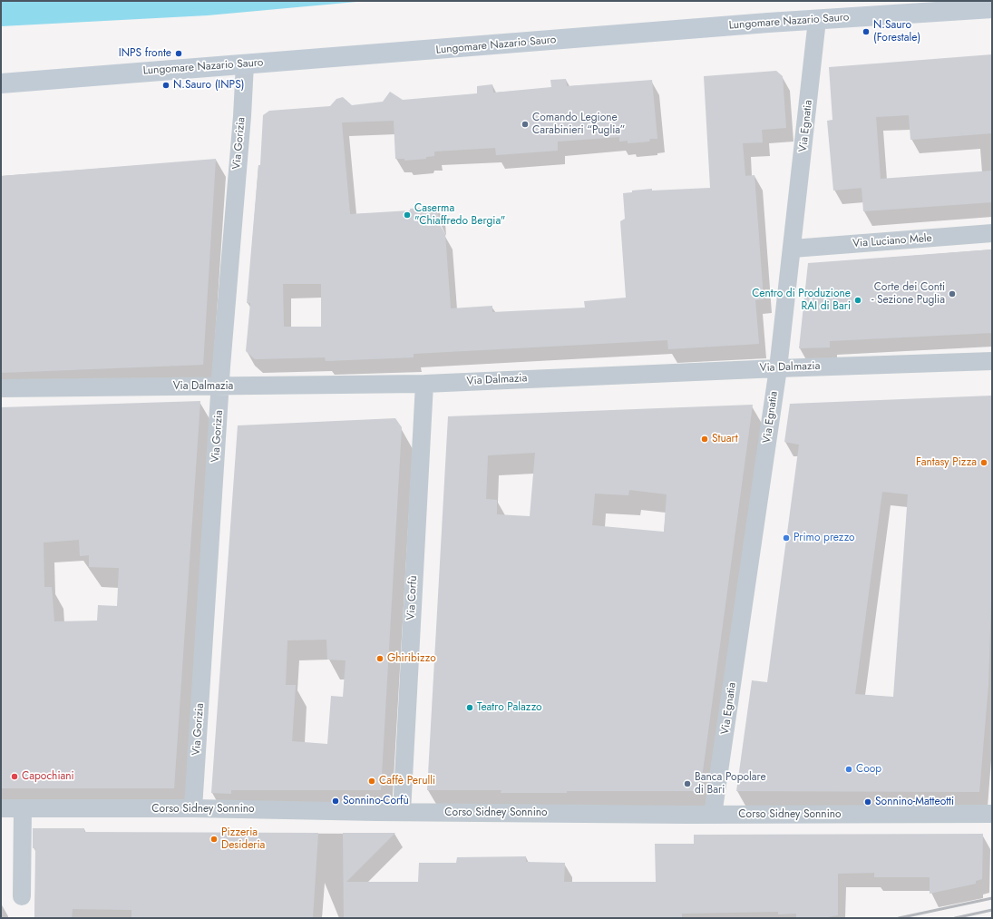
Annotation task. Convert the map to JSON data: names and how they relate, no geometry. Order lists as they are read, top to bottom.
{
  "streets": {
    "main road": ["Lungomare Nazario Sauro"],
    "street": [
      "Via Egnatia",
      "Via Gorizia",
      "Via Luciano Mele",
      "Via Dalmazia",
      "Via Corfù",
      "Corso Sidney Sonnino"
    ]
  },
  "crossings": [
    ["Lungomare Nazario Sauro", "Via Egnatia"],
    ["Lungomare Nazario Sauro", "Via Gorizia"],
    ["Via Egnatia", "Via Luciano Mele"],
    ["Via Egnatia", "Via Dalmazia"],
    ["Via Egnatia", "Corso Sidney Sonnino"],
    ["Via Gorizia", "Via Dalmazia"],
    ["Via Gorizia", "Corso Sidney Sonnino"],
    ["Via Dalmazia", "Via Corfù"],
    ["Via Corfù", "Corso Sidney Sonnino"]
  ],
  "places": [
    "N.Sauro (Forestale)",
    "INPS fronte",
    "N.Sauro (INPS)",
    "Comando Legione Carabinieri “Puglia”",
    "Caserma \"Chiaffredo Bergia\"",
    "Corte dei Conti - Sezione Puglia",
    "Centro di Produzione RAI di Bari",
    "Stuart",
    "Fantasy Pizza",
    "Primo prezzo",
    "Ghiribizzo",
    "Teatro Palazzo",
    "Coop",
    "Capochiani",
    "Caffè Perulli",
    "Banca Popolare di Bari",
    "Sonnino-Corfù",
    "Sonnino-Matteotti",
    "Pizzeria Desideria"
  ]
}
